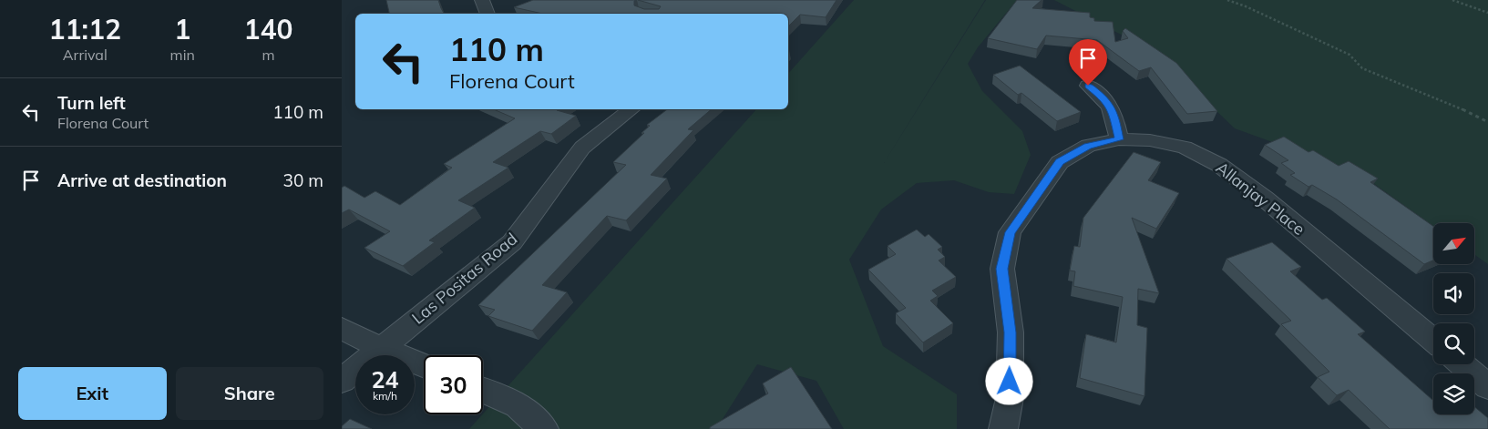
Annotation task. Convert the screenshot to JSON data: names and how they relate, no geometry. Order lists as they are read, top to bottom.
{
  "streets": {
    "street": ["Allanjay Place", "Las Positas Road"]
  },
  "north": "top right",
  "page": {
    "eta": [
      "11:12",
      "Arrival",
      "1",
      "min",
      "140",
      "m"
    ],
    "turn": ["110 m", "Florena Court"],
    "list": [
      {
        "name": "Turn left",
        "note": "Florena Court",
        "value": "110 m"
      },
      {
        "name": "Arrive at destination",
        "value": "30 m"
      }
    ],
    "speed": "24 km/h",
    "limit": "30",
    "buttons": ["Exit", "Share"]
  }
}
